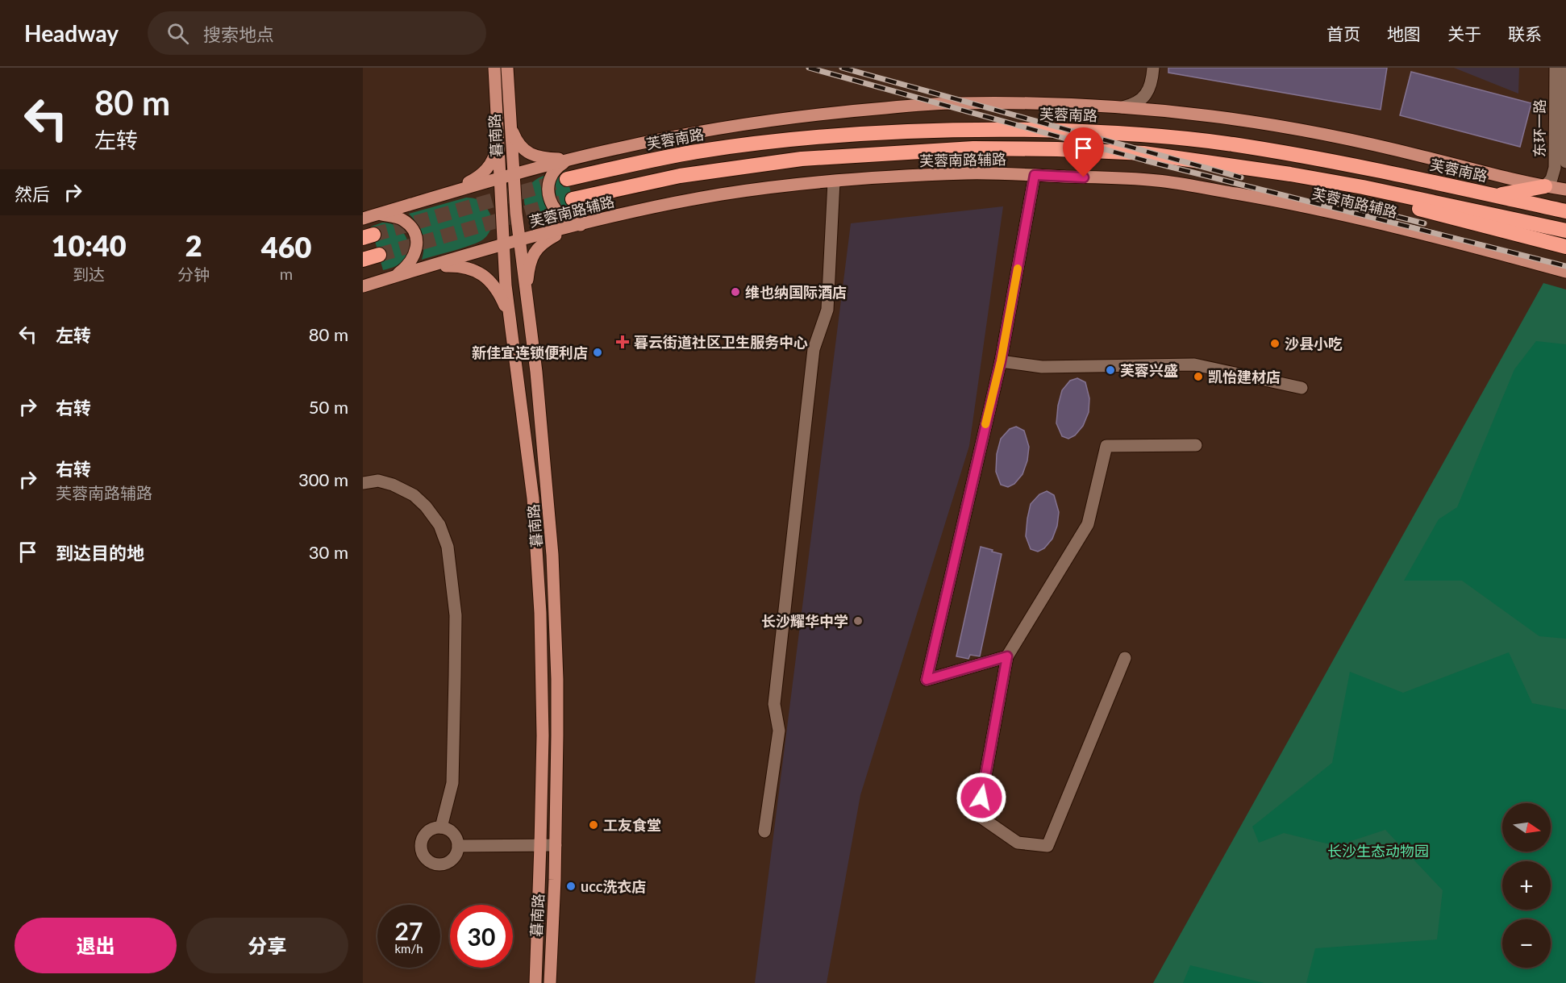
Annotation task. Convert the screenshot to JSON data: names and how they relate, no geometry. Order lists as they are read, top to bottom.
{
  "streets": {
    "highway": ["芙蓉南路"],
    "main road": ["暮南路", "芙蓉南路辅路"],
    "street": ["东环一路"]
  },
  "crossings": [
    ["暮南路", "芙蓉南路辅路"]
  ],
  "parks": ["长沙生态动物园"],
  "places": {
    "other": [
      "维也纳国际酒店",
      "沙县小吃",
      "新佳宜连锁便利店",
      "芙蓉兴盛",
      "凯怡建材店",
      "长沙耀华中学",
      "工友食堂",
      "ucc洗衣店"
    ],
    "health": ["暮云街道社区卫生服务中心"]
  },
  "north": "right",
  "page": {
    "header": "Headway",
    "search": "搜索地点",
    "nav": [
      "首页",
      "地图",
      "关于",
      "联系"
    ],
    "turn": ["80 m", "左转"],
    "then": "然后",
    "eta": [
      "10:40",
      "到达",
      "2",
      "分钟",
      "460",
      "m"
    ],
    "list": [
      {
        "name": "左转",
        "value": "80 m"
      },
      {
        "name": "右转",
        "value": "50 m"
      },
      {
        "name": "右转",
        "note": "芙蓉南路辅路",
        "value": "300 m"
      },
      {
        "name": "到达目的地",
        "value": "30 m"
      }
    ],
    "map_buttons": ["+", "−"],
    "speed": "27 km/h",
    "limit": "30",
    "buttons": ["退出", "分享"]
  }
}
